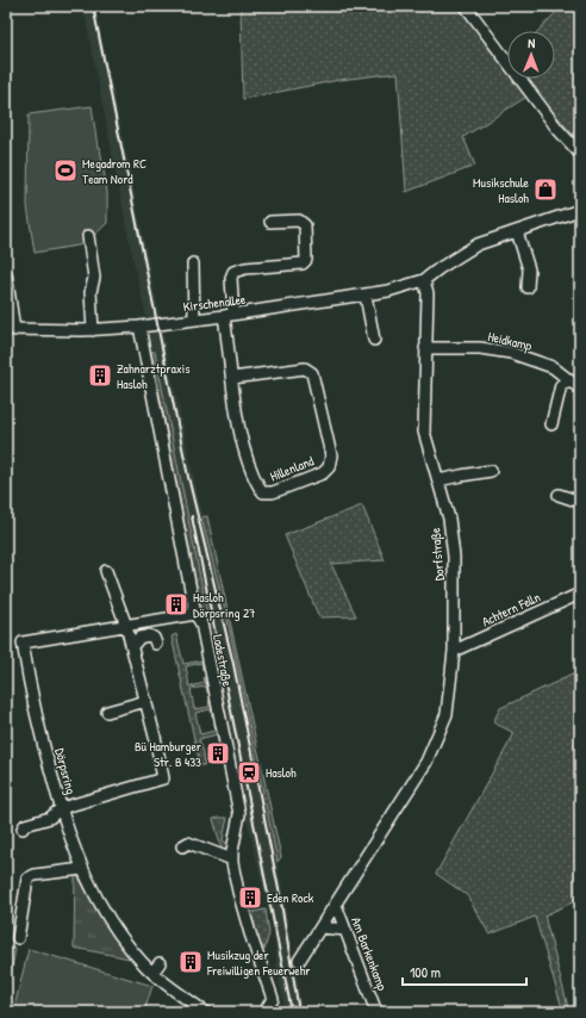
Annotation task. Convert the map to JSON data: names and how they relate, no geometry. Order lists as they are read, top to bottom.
{
  "streets": {
    "street": [
      "Kirschenallee",
      "Heidkamp",
      "Hillenland",
      "Dorfstraße",
      "Achtern Felln",
      "Ladestraße",
      "Dörpsring",
      "Am Barkenkamp"
    ]
  },
  "crossings": [
    ["Kirschenallee", "Hillenland"],
    ["Kirschenallee", "Dorfstraße"],
    ["Kirschenallee", "Ladestraße"],
    ["Heidkamp", "Dorfstraße"],
    ["Dorfstraße", "Achtern Felln"],
    ["Dorfstraße", "Am Barkenkamp"],
    ["Ladestraße", "Dörpsring"]
  ],
  "places": {
    "sports": ["Megadrom RC Team Nord"],
    "shop": ["Musikschule Hasloh"],
    "building": [
      "Zahnarztpraxis Hasloh",
      "Hasloh Dörpsring 27",
      "Bü Hamburger Str. B 433",
      "Eden Rock",
      "Musikzug der Freiwilligen Feuerwehr"
    ],
    "station": ["Hasloh"]
  },
  "scale_bar": "100 m",
  "north": "top"
}
